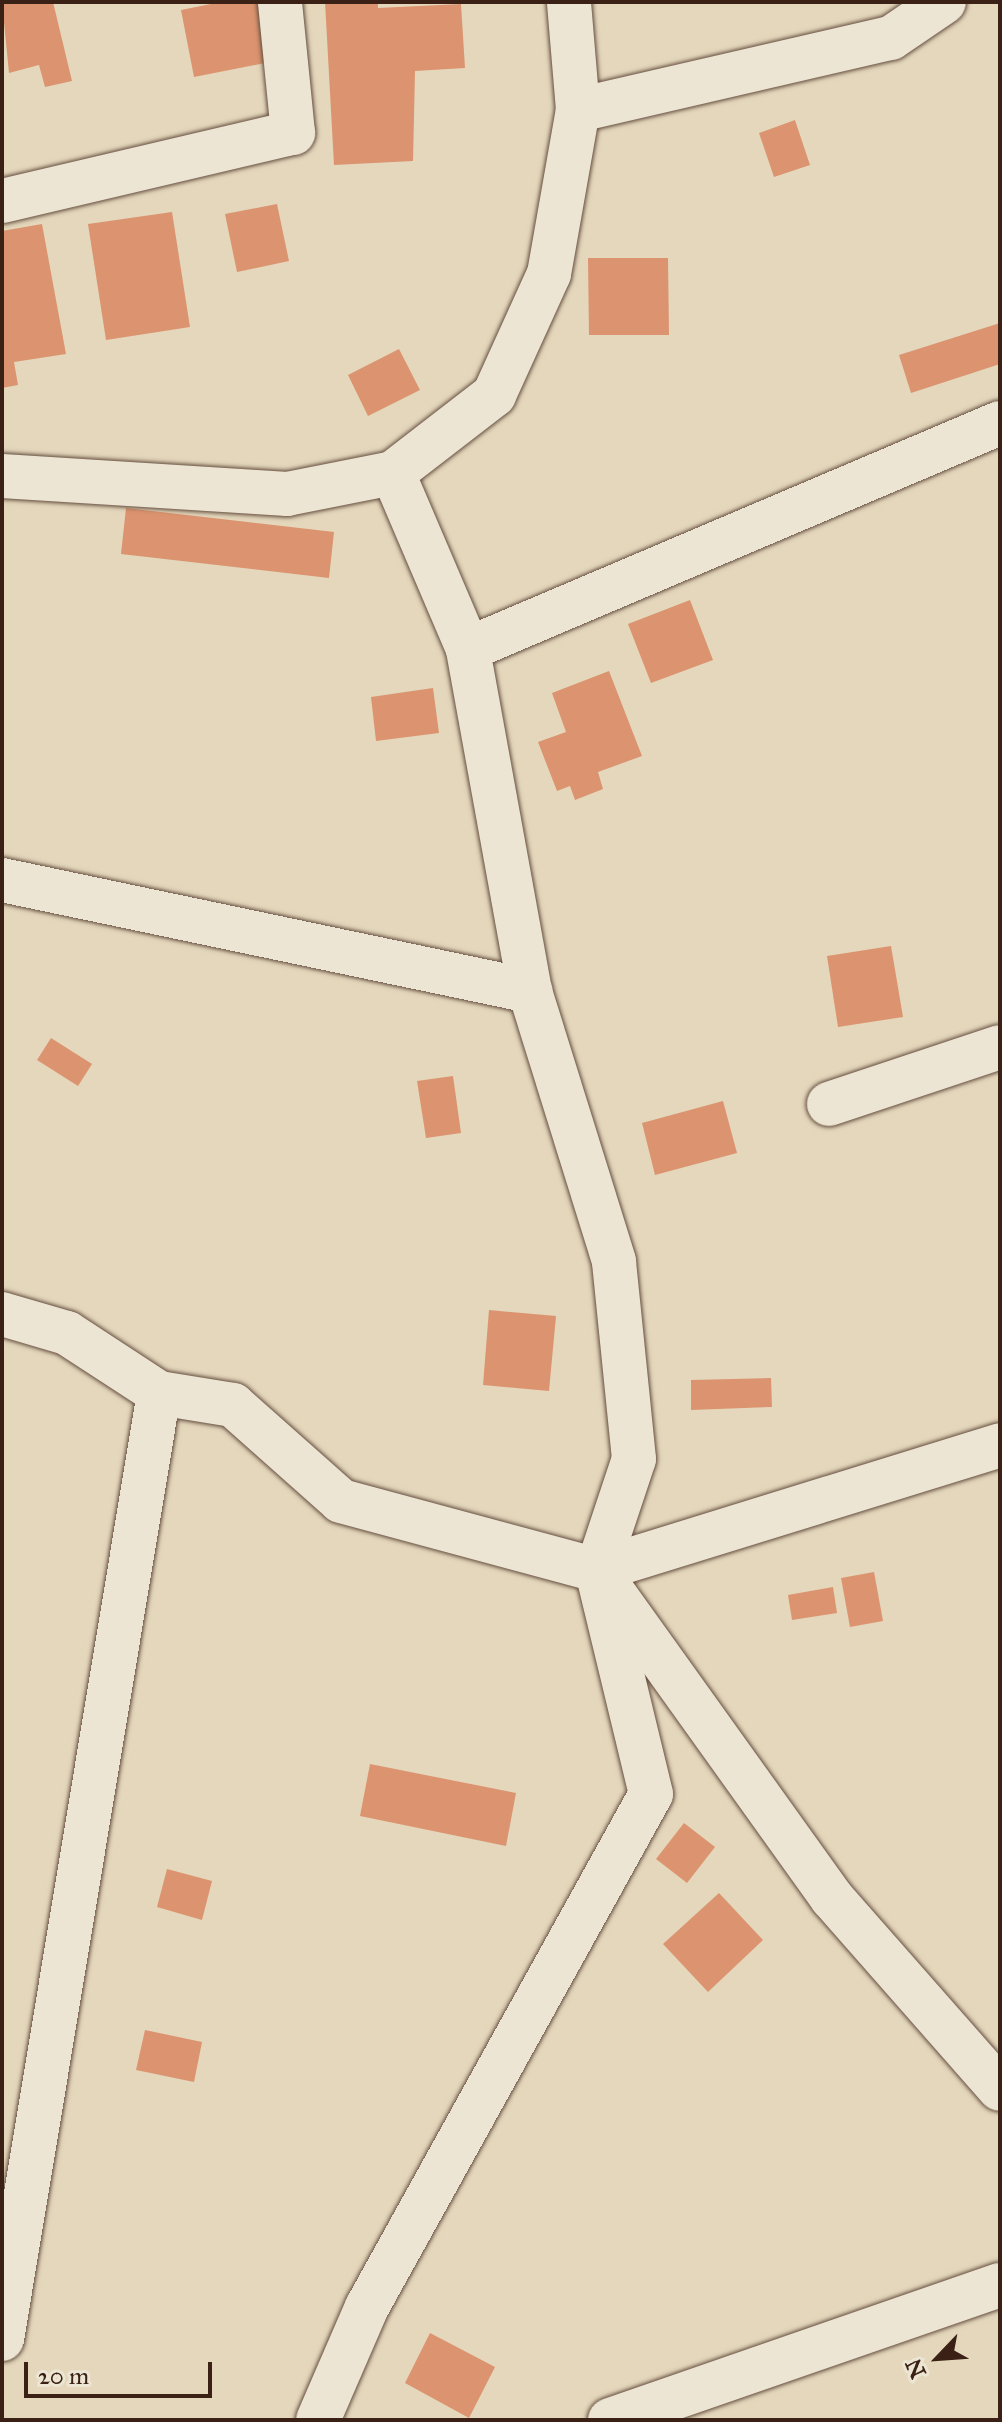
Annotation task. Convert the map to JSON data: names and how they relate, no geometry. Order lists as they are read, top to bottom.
{
  "scale_bar": "20 m",
  "north": "bottom left"
}
